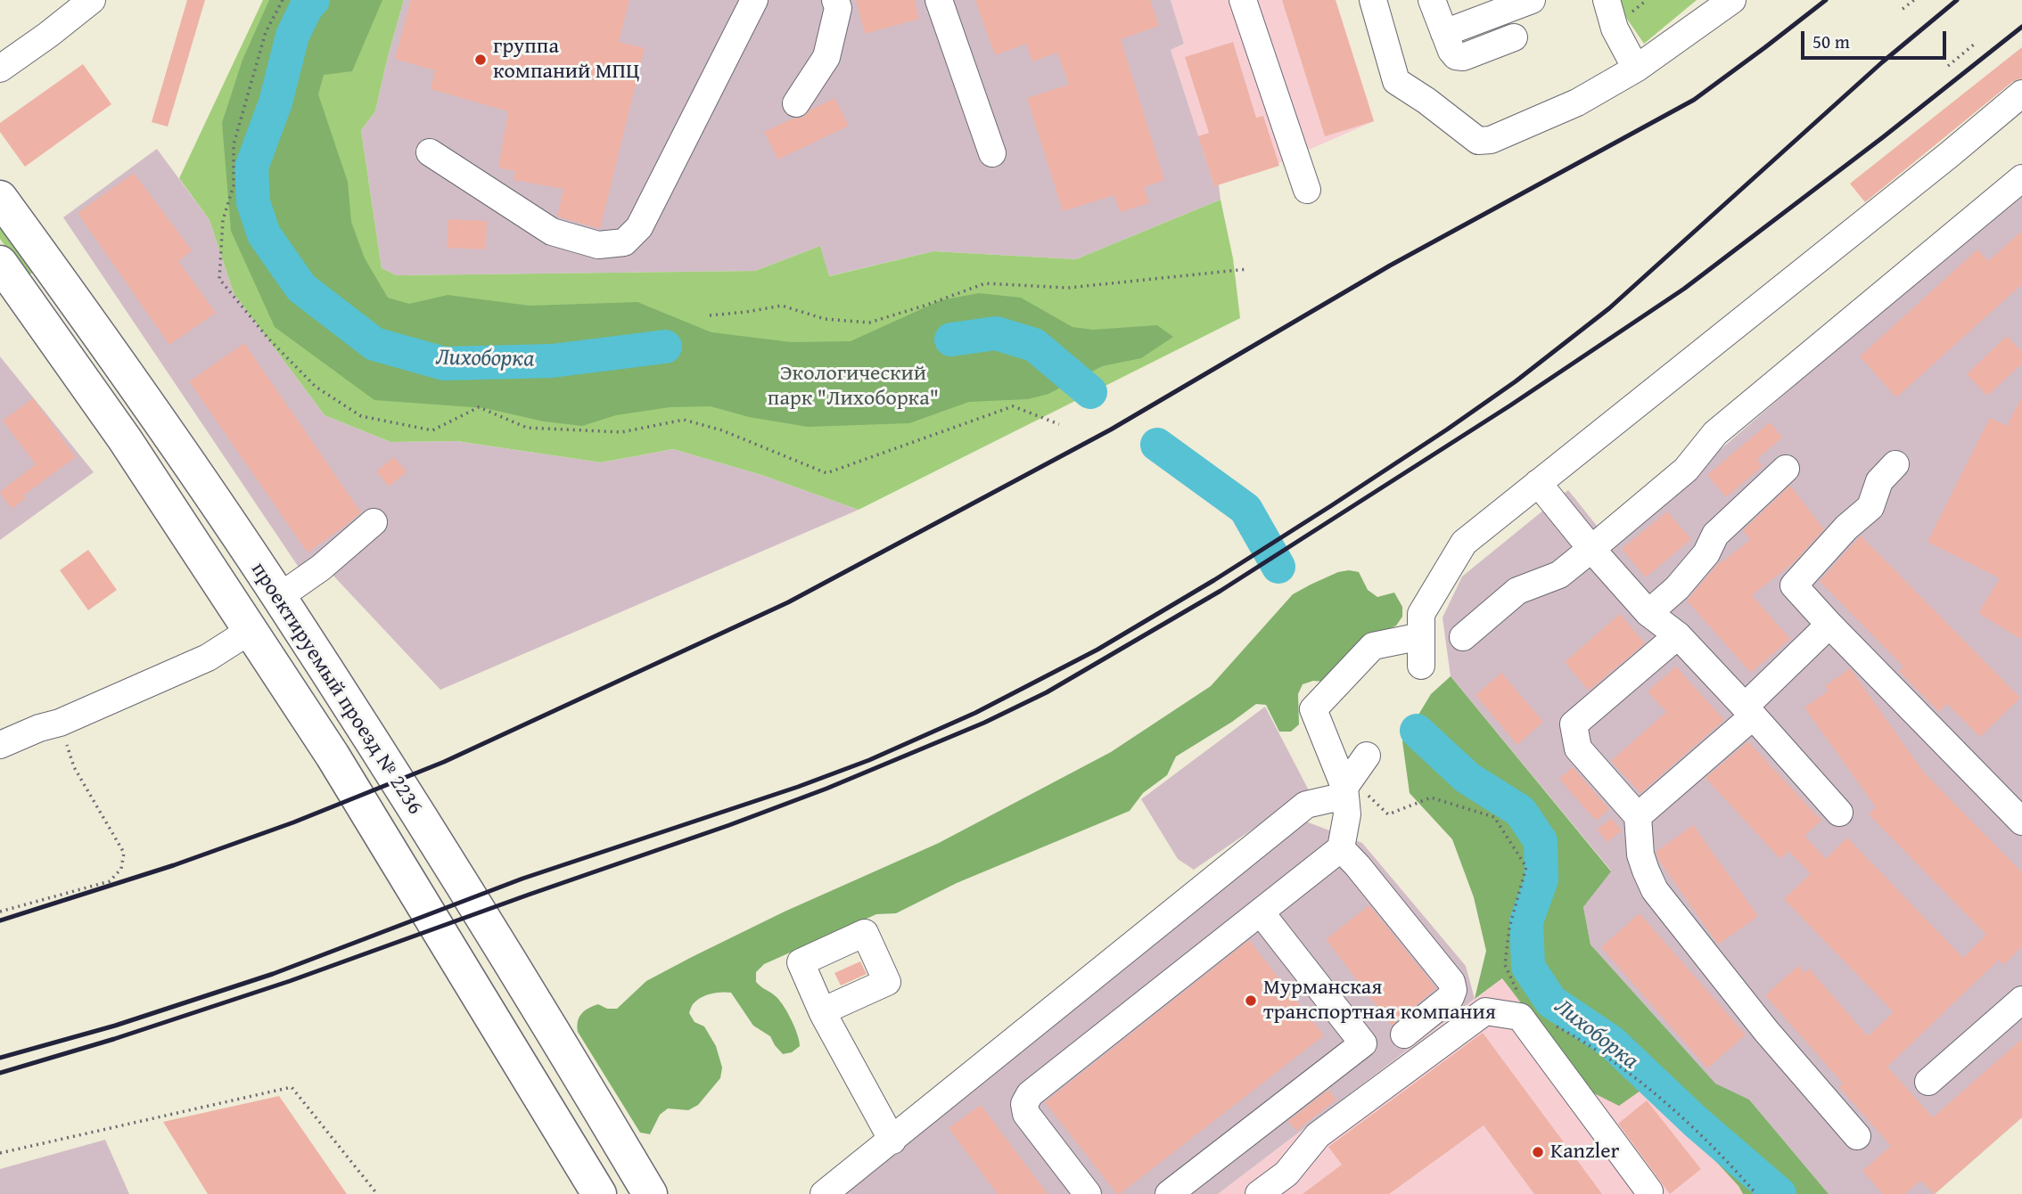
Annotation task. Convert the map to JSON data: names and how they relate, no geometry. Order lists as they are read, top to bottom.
{
  "streets": {
    "main road": ["проектируемый проезд № 2236"]
  },
  "water": ["Лихоборка"],
  "parks": ["Экологический парк \"Лихоборка\""],
  "places": ["группа компаний МПЦ", "Мурманская транспортная компания", "Kanzler"],
  "scale_bar": "50 m"
}
